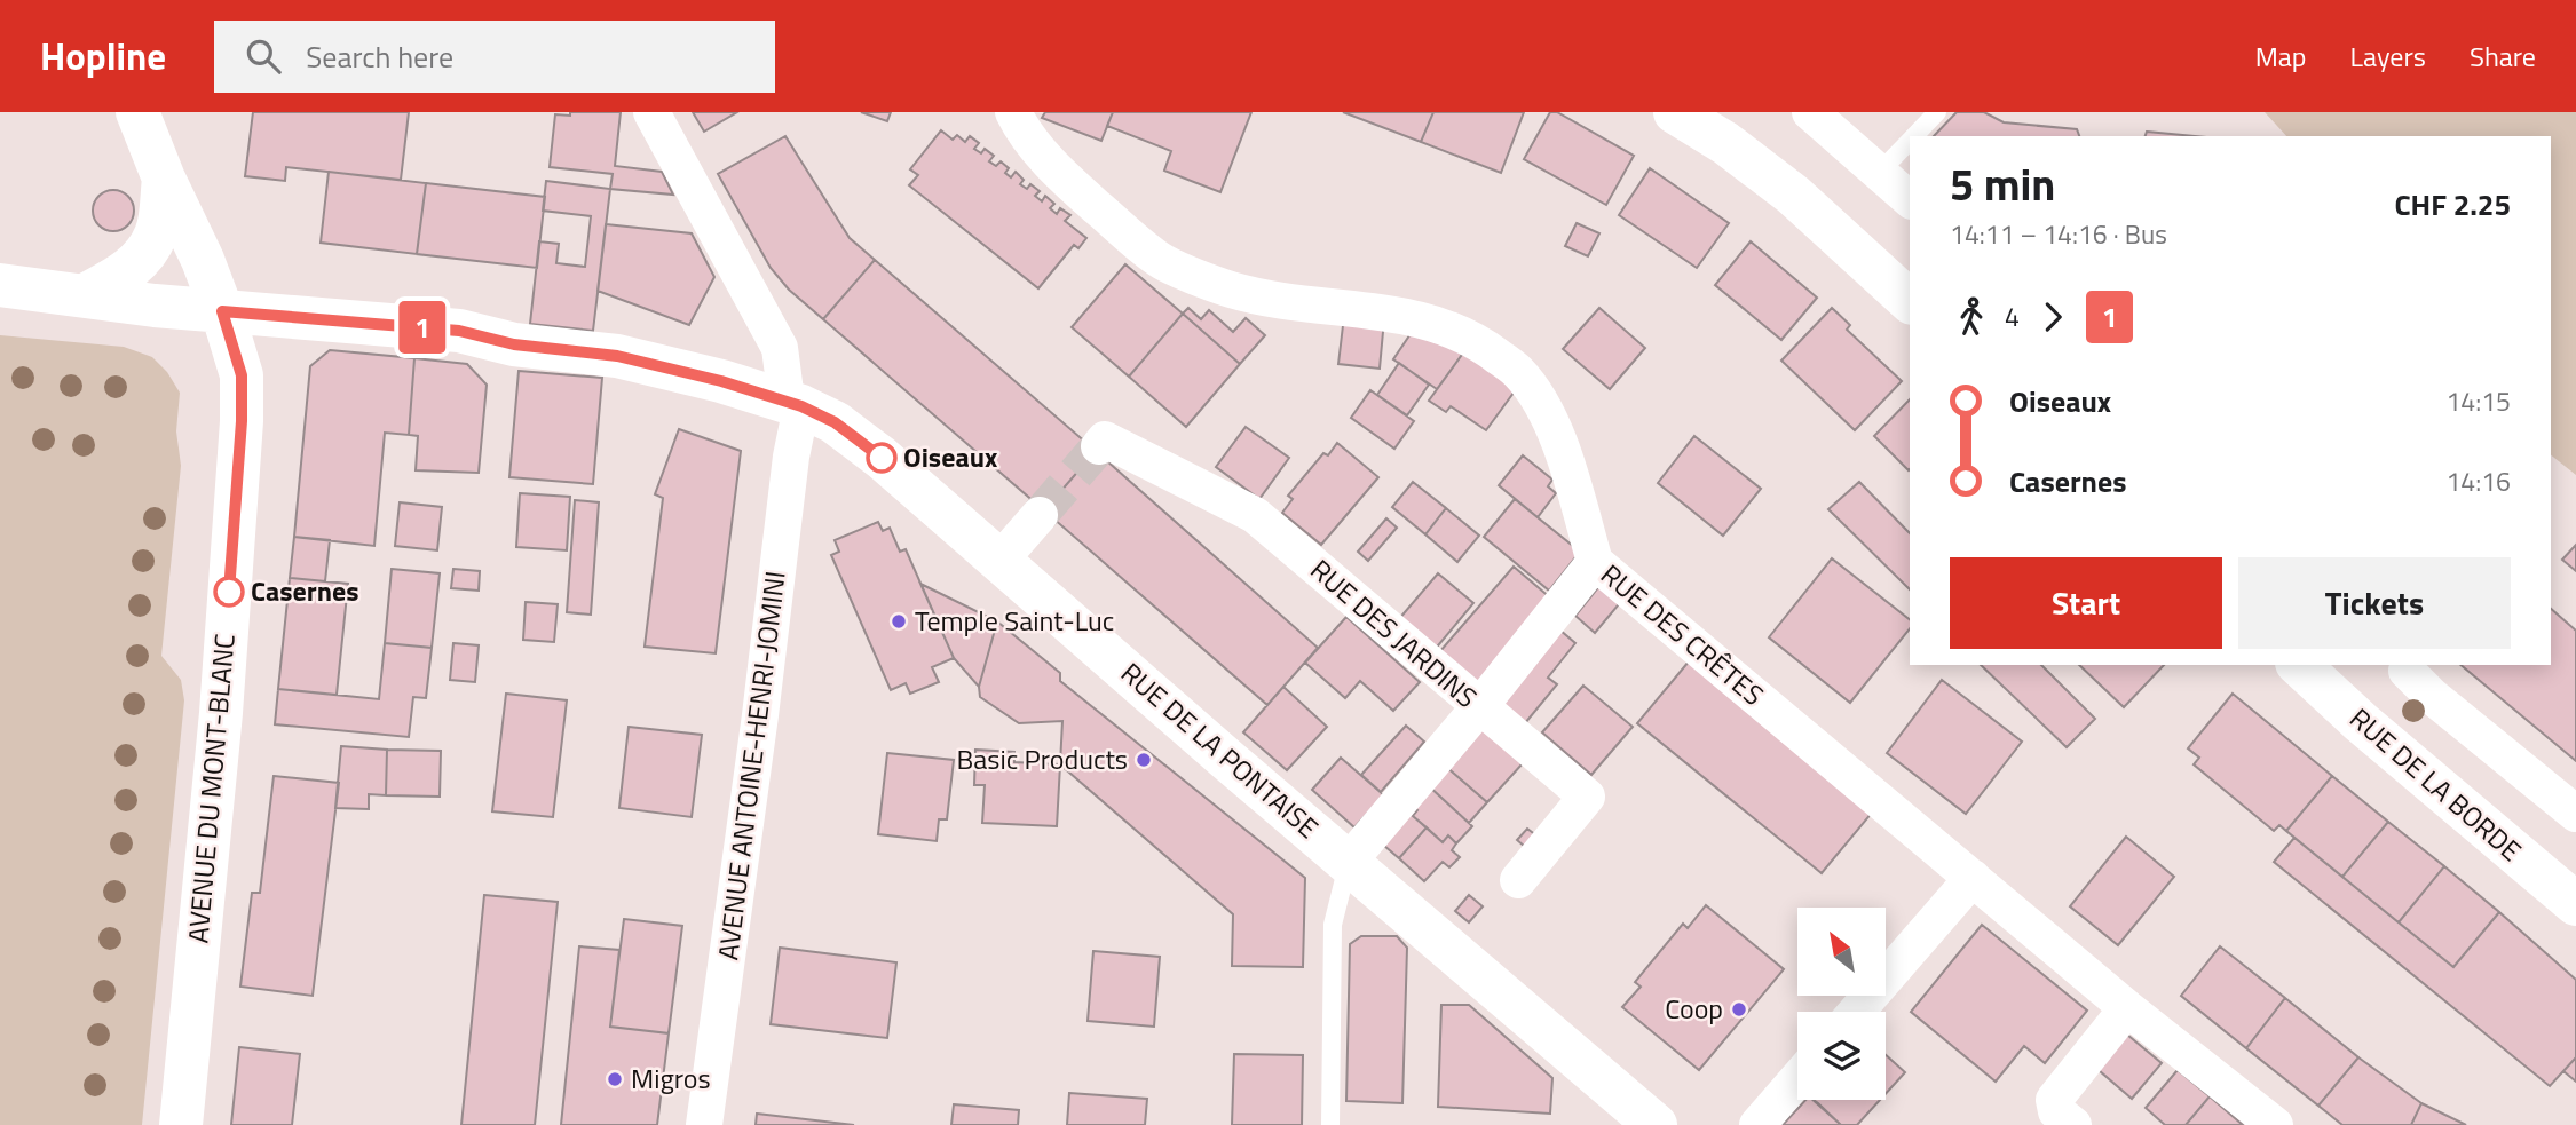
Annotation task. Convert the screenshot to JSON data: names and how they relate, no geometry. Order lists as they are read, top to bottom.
{
  "streets": {
    "main road": ["RUE DE LA PONTAISE", "RUE DE LA BORDE", "AVENUE DU MONT-BLANC"],
    "street": ["RUE DES JARDINS", "RUE DES CRÊTES", "AVENUE ANTOINE-HENRI-JOMINI"]
  },
  "crossings": [
    ["RUE DE LA PONTAISE", "AVENUE ANTOINE-HENRI-JOMINI"],
    ["RUE DE LA PONTAISE", "AVENUE DU MONT-BLANC"]
  ],
  "places": [
    "Oiseaux",
    "Casernes",
    "Temple Saint-Luc",
    "Basic Products",
    "Coop",
    "Migros"
  ],
  "lines": ["bus line 1"],
  "north": "top left",
  "page": {
    "header": "Hopline",
    "search": "Search here",
    "nav": ["Map", "Layers", "Share"],
    "on_map": "1",
    "heading": ["5 min", "14:11 – 14:16 · Bus", "CHF 2.25"],
    "legs": ["4", "1"],
    "list": [
      {
        "name": "Oiseaux",
        "value": "14:15"
      },
      {
        "name": "Casernes",
        "value": "14:16"
      }
    ],
    "buttons": ["Start", "Tickets"]
  }
}
